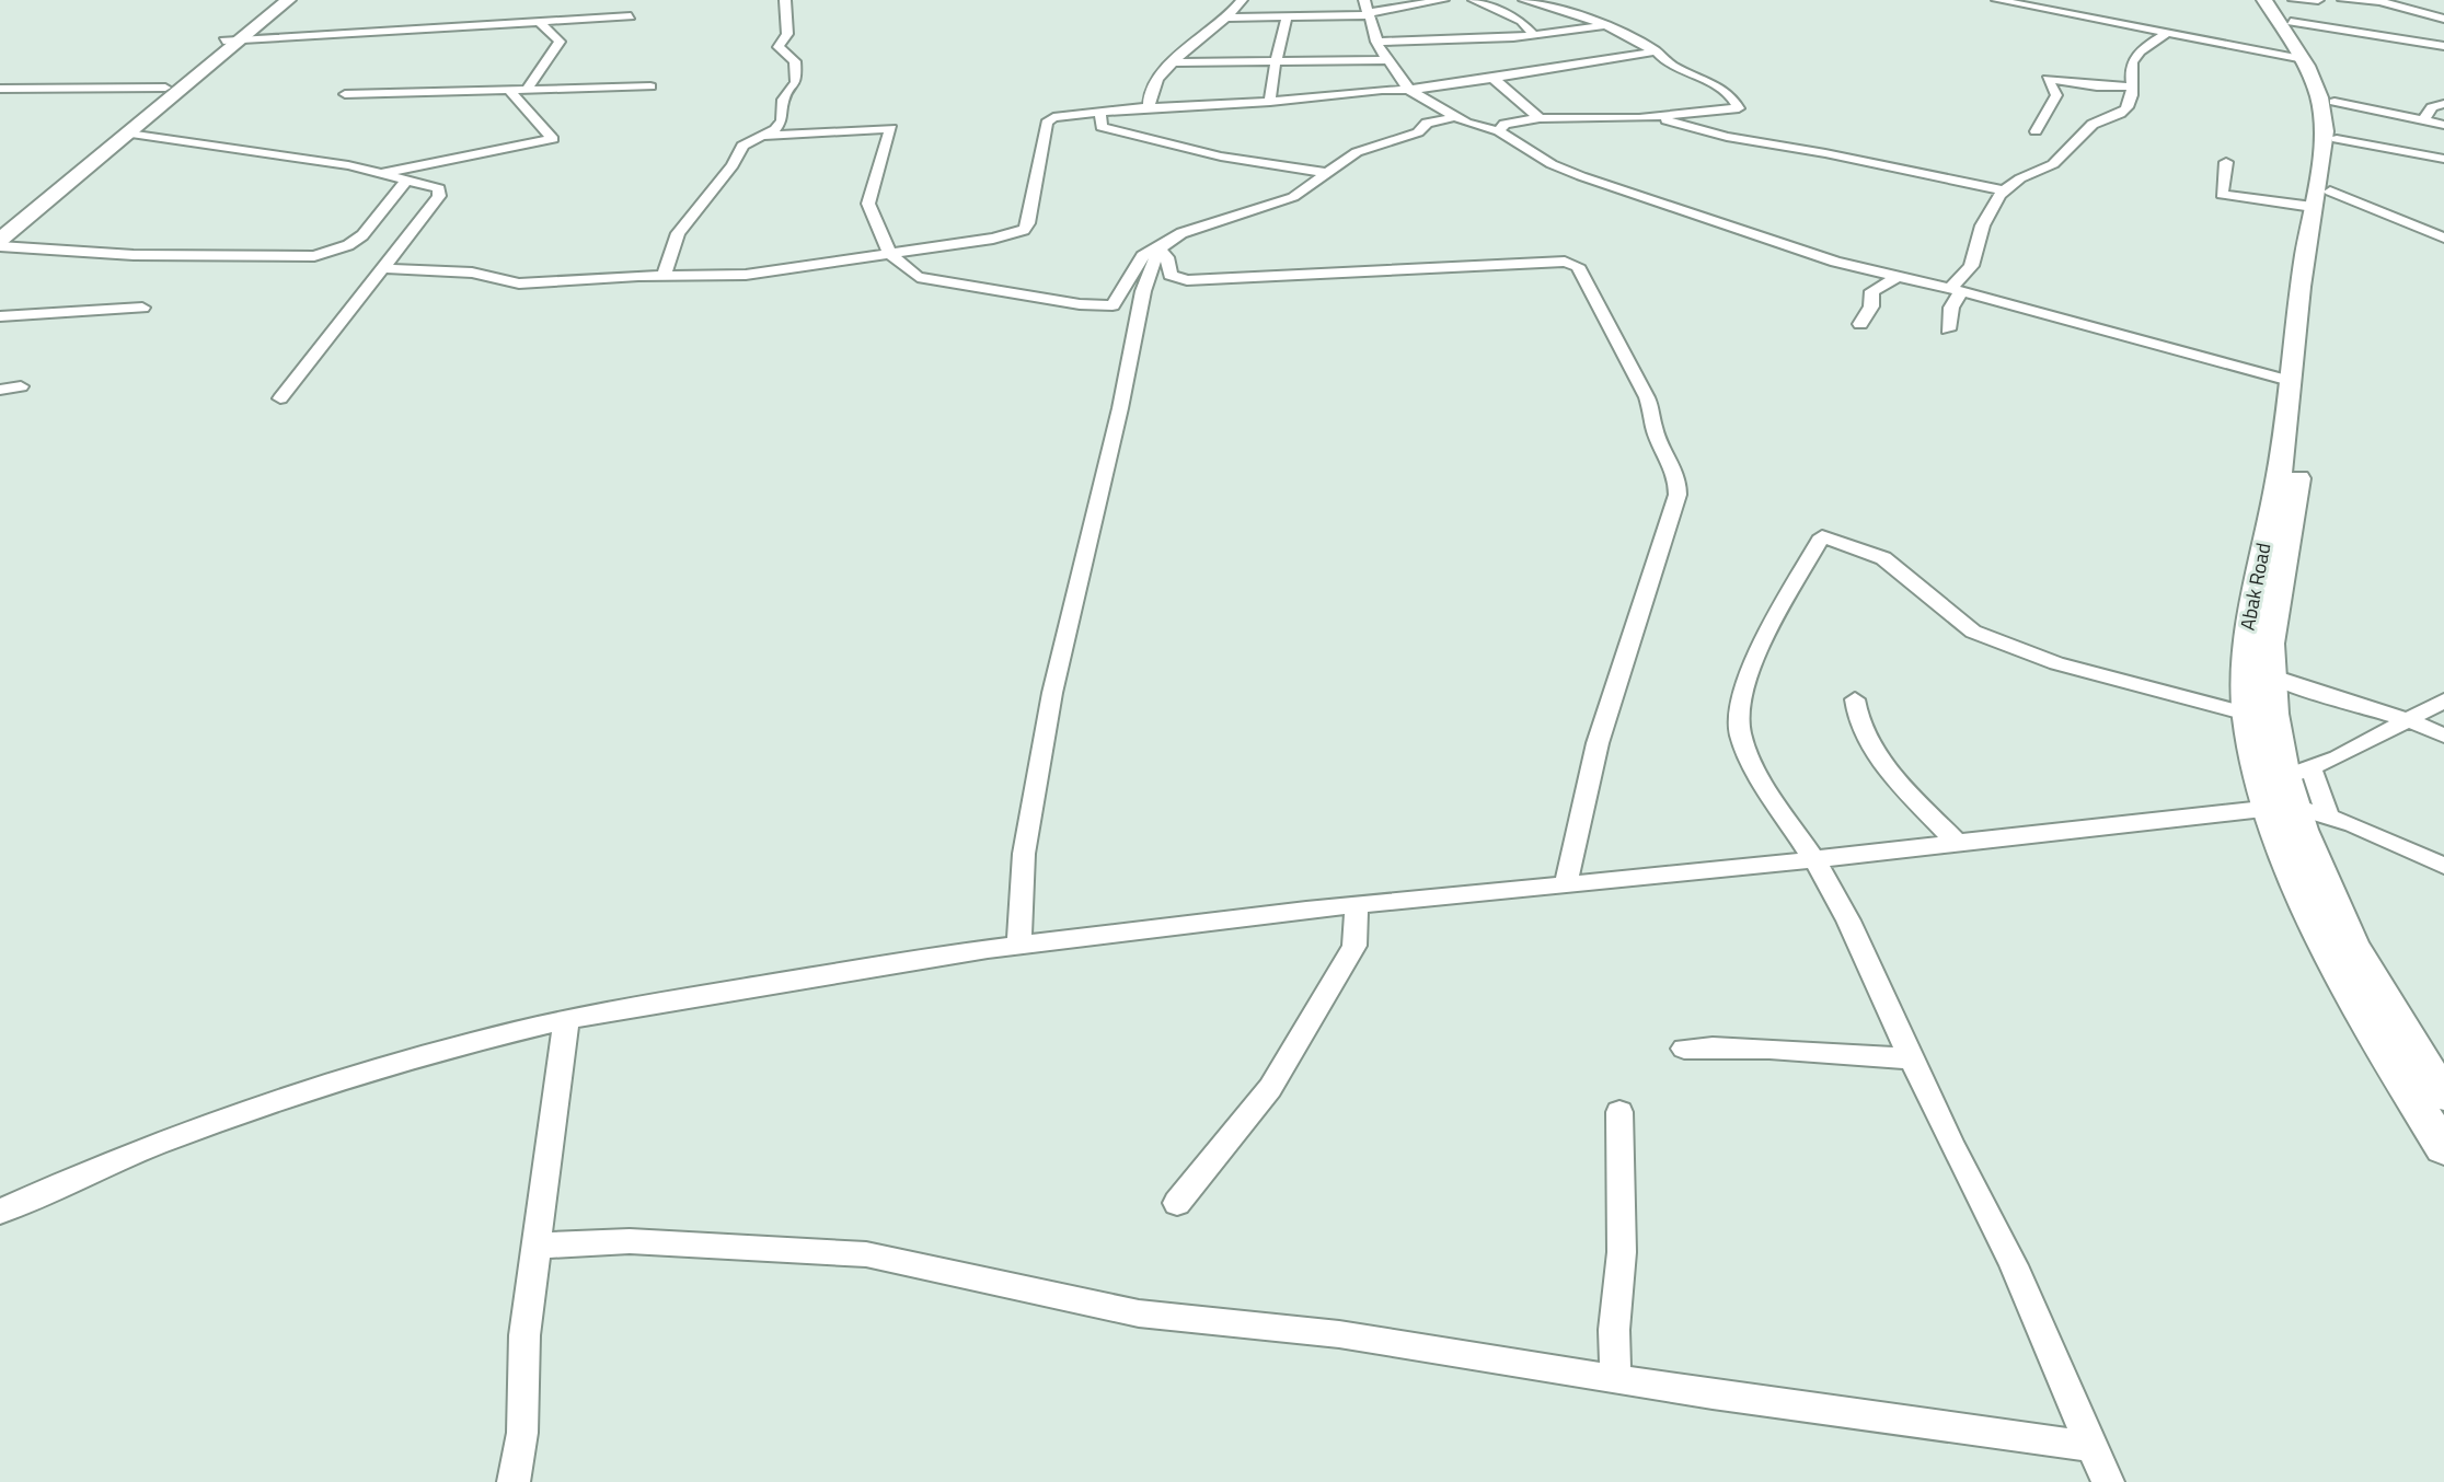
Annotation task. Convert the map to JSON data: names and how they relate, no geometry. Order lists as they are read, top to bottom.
{
  "streets": {
    "highway": ["Abak Road"]
  }
}
